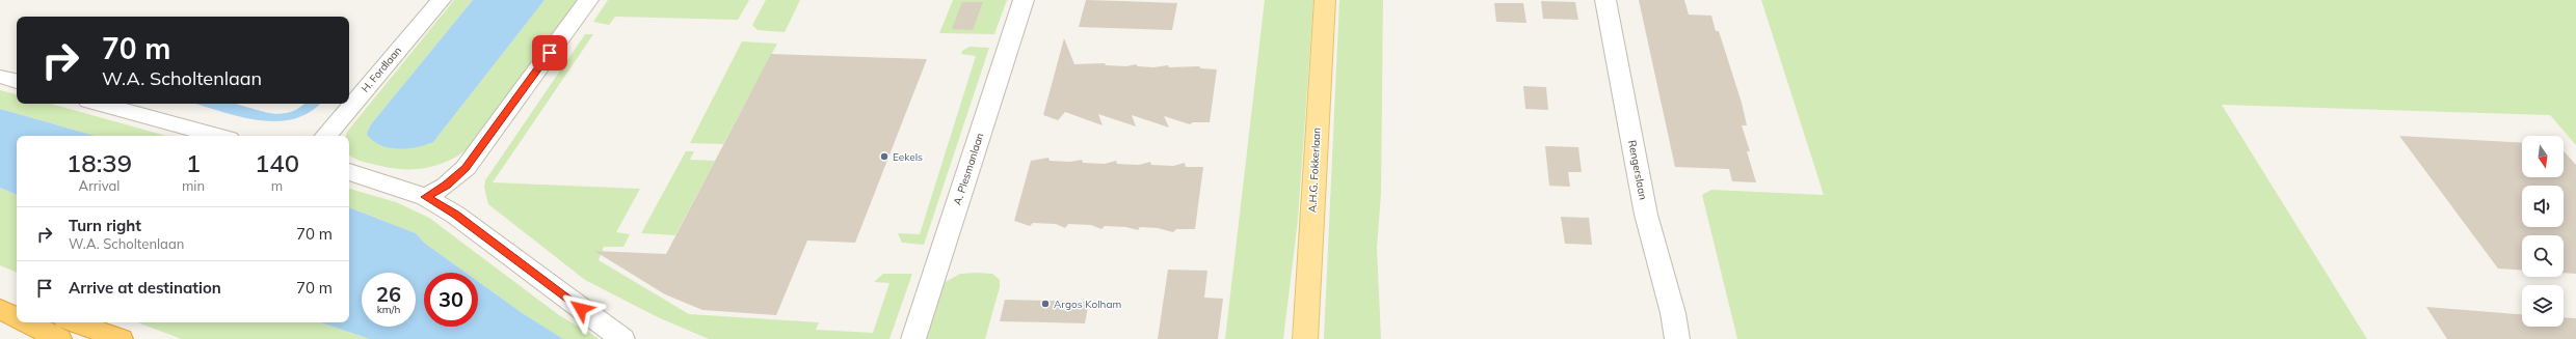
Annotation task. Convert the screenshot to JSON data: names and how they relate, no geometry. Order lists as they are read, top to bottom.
{
  "streets": {
    "main road": ["A.H.G. Fokkerlaan"],
    "street": ["H. Fordlaan", "A. Plesmanlaan", "Rengerslaan"]
  },
  "places": ["Eekels", "Argos Kolham"],
  "north": "bottom",
  "page": {
    "turn": ["70 m", "W.A. Scholtenlaan"],
    "eta": [
      "18:39",
      "Arrival",
      "1",
      "min",
      "140",
      "m"
    ],
    "list": [
      {
        "name": "Turn right",
        "note": "W.A. Scholtenlaan",
        "value": "70 m"
      },
      {
        "name": "Arrive at destination",
        "value": "70 m"
      }
    ],
    "speed": "26 km/h",
    "limit": "30"
  }
}
